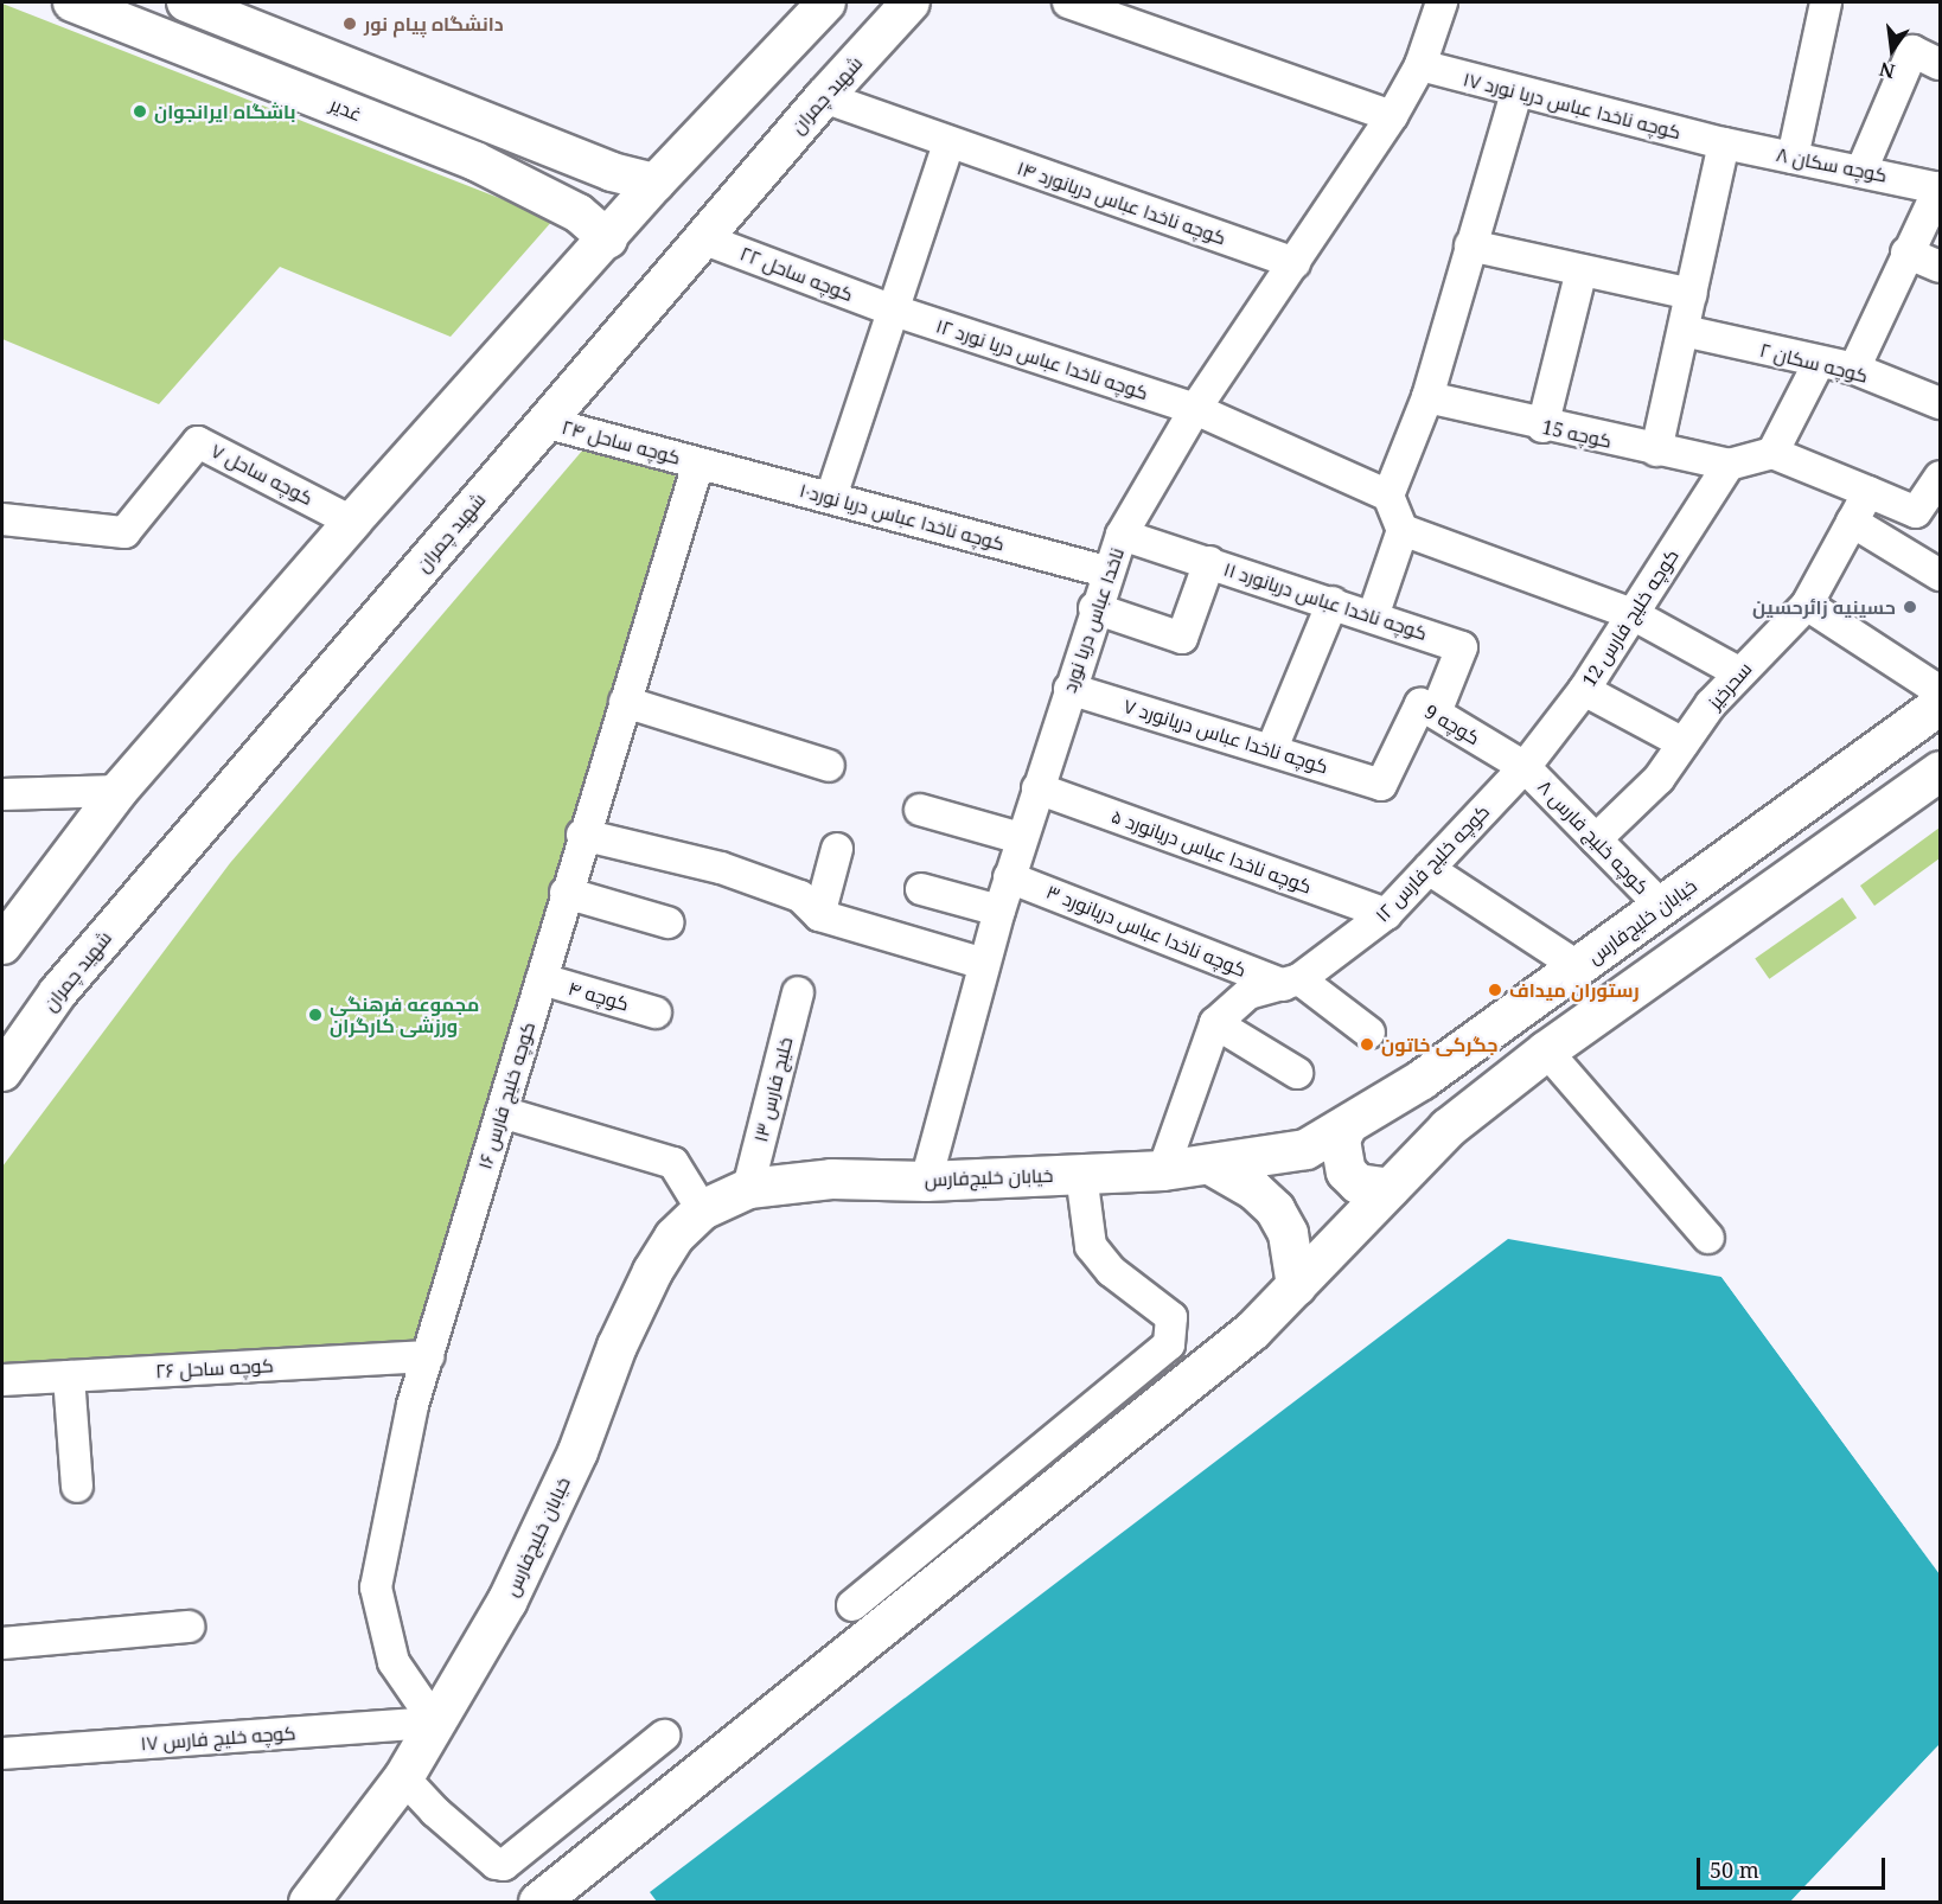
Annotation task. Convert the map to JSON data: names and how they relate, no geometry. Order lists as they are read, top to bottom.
{
  "streets": {
    "main road": ["خیابان خلیج‌فارس"],
    "street": [
      "شهید چمران",
      "کوچه ناخدا عباس دریا نورد ۱۷",
      "غدیر",
      "کوچه سکان ۸",
      "کوچه ناخدا عباس دریانورد ۱۴",
      "کوچه ساحل ۲۲",
      "کوچه ناخدا عباس دریا نورد ۱۲",
      "کوچه سکان ۲",
      "کوچه 15",
      "کوچه ساحل ۲۴",
      "کوچه ساحل ۷",
      "کوچه ناخدا عباس دریا نورد۱۰",
      "کوچه ناخدا عباس دریانورد ۱۱",
      "کوچه خلیج فارس 12",
      "ناخدا عباس دریا نورد",
      "سحرخیز",
      "کوچه 9",
      "کوچه ناخدا عباس دریانورد ۷",
      "کوچه خلیج فارس ۸",
      "کوچه ناخدا عباس دریانورد ۵",
      "کوچه خلیج فارس ۱۲",
      "کوچه ناخدا عباس دریانورد ۳",
      "کوچه ۴",
      "خلیج فارس ۱۳",
      "کوچه خلیج فارس ۱۶",
      "کوچه ساحل ۲۶",
      "کوچه خلیج فارس ۱۷"
    ]
  },
  "crossings": [
    ["شهید چمران", "کوچه ناخدا عباس دریانورد ۱۴"],
    ["شهید چمران", "کوچه ساحل ۲۲"],
    ["شهید چمران", "کوچه ساحل ۲۴"],
    ["کوچه ناخدا عباس دریا نورد ۱۷", "کوچه سکان ۸"],
    ["کوچه ناخدا عباس دریا نورد ۱۷", "ناخدا عباس دریا نورد"],
    ["کوچه ناخدا عباس دریانورد ۱۴", "ناخدا عباس دریا نورد"],
    ["کوچه ساحل ۲۲", "کوچه ناخدا عباس دریا نورد ۱۲"],
    ["کوچه ناخدا عباس دریا نورد ۱۲", "ناخدا عباس دریا نورد"],
    ["کوچه 15", "کوچه خلیج فارس 12"],
    ["کوچه ساحل ۲۴", "کوچه ناخدا عباس دریا نورد۱۰"],
    ["کوچه ساحل ۲۴", "کوچه خلیج فارس ۱۶"],
    ["کوچه ناخدا عباس دریا نورد۱۰", "ناخدا عباس دریا نورد"],
    ["کوچه ناخدا عباس دریا نورد۱۰", "کوچه خلیج فارس ۱۶"],
    ["کوچه ناخدا عباس دریانورد ۱۱", "ناخدا عباس دریا نورد"],
    ["کوچه ناخدا عباس دریانورد ۱۱", "کوچه 9"],
    ["کوچه خلیج فارس 12", "کوچه 9"],
    ["کوچه خلیج فارس 12", "کوچه خلیج فارس ۸"],
    ["کوچه خلیج فارس 12", "کوچه خلیج فارس ۱۲"],
    ["ناخدا عباس دریا نورد", "کوچه ناخدا عباس دریانورد ۷"],
    ["ناخدا عباس دریا نورد", "کوچه ناخدا عباس دریانورد ۵"],
    ["ناخدا عباس دریا نورد", "خیابان خلیج‌فارس"],
    ["ناخدا عباس دریا نورد", "کوچه ناخدا عباس دریانورد ۳"],
    ["سحرخیز", "کوچه خلیج فارس ۸"],
    ["کوچه 9", "کوچه ناخدا عباس دریانورد ۷"],
    ["کوچه 9", "کوچه خلیج فارس ۸"],
    ["کوچه 9", "کوچه خلیج فارس ۱۲"],
    ["کوچه خلیج فارس ۸", "کوچه خلیج فارس ۱۲"],
    ["کوچه خلیج فارس ۸", "خیابان خلیج‌فارس"],
    ["کوچه ناخدا عباس دریانورد ۵", "کوچه خلیج فارس ۱۲"],
    ["کوچه خلیج فارس ۱۲", "خیابان خلیج‌فارس"],
    ["کوچه خلیج فارس ۱۲", "کوچه ناخدا عباس دریانورد ۳"],
    ["خیابان خلیج‌فارس", "خلیج فارس ۱۳"],
    ["خیابان خلیج‌فارس", "کوچه خلیج فارس ۱۶"],
    ["خیابان خلیج‌فارس", "کوچه خلیج فارس ۱۷"],
    ["کوچه ۴", "کوچه خلیج فارس ۱۶"],
    ["کوچه خلیج فارس ۱۶", "کوچه ساحل ۲۶"],
    ["کوچه خلیج فارس ۱۶", "کوچه خلیج فارس ۱۷"]
  ],
  "places": [
    "دانشگاه پیام نور",
    "باشگاه ایرانجوان",
    "حسینیه زائرحسین",
    "رستوران میداف",
    "مجموعه فرهنگی ورزشی کارگران",
    "جگرکی خاتون"
  ],
  "scale_bar": "50 m",
  "north": "bottom"
}
